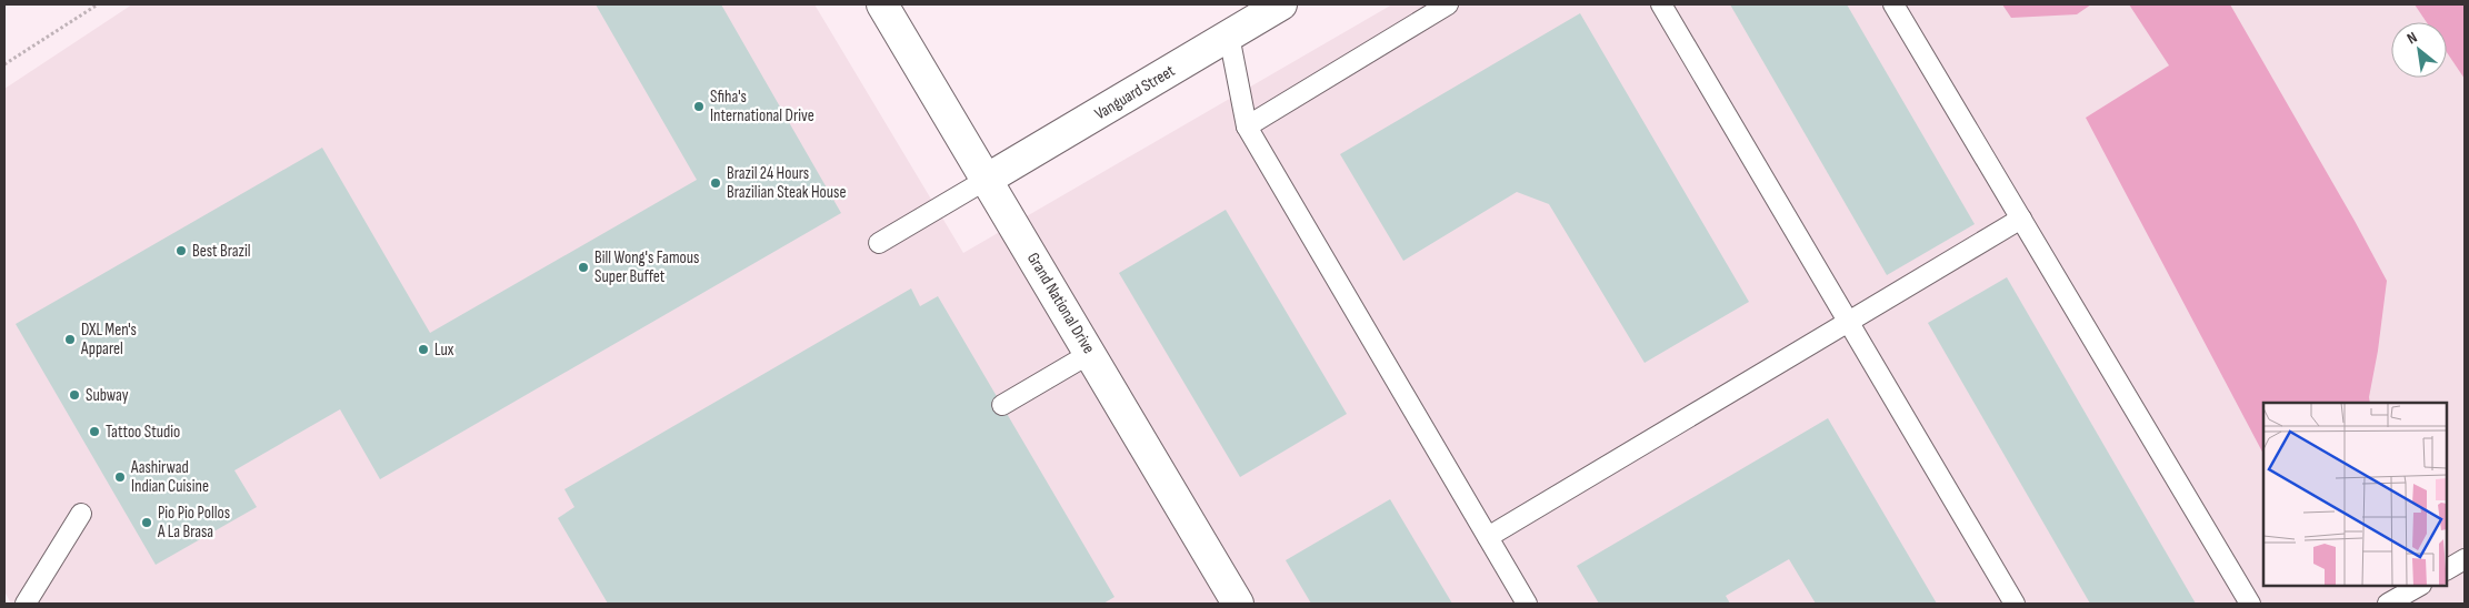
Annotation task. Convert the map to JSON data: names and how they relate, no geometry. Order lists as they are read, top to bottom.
{
  "streets": {
    "street": ["Vanguard Street", "Grand National Drive"]
  },
  "crossings": [
    ["Vanguard Street", "Grand National Drive"]
  ],
  "places": [
    "Sfiha's International Drive",
    "Brazil 24 Hours Brazilian Steak House",
    "Best Brazil",
    "Bill Wong's Famous Super Buffet",
    "DXL Men's Apparel",
    "Lux",
    "Subway",
    "Tattoo Studio",
    "Aashirwad Indian Cuisine",
    "Pio Pio Pollos A La Brasa"
  ],
  "north": "top left"
}
